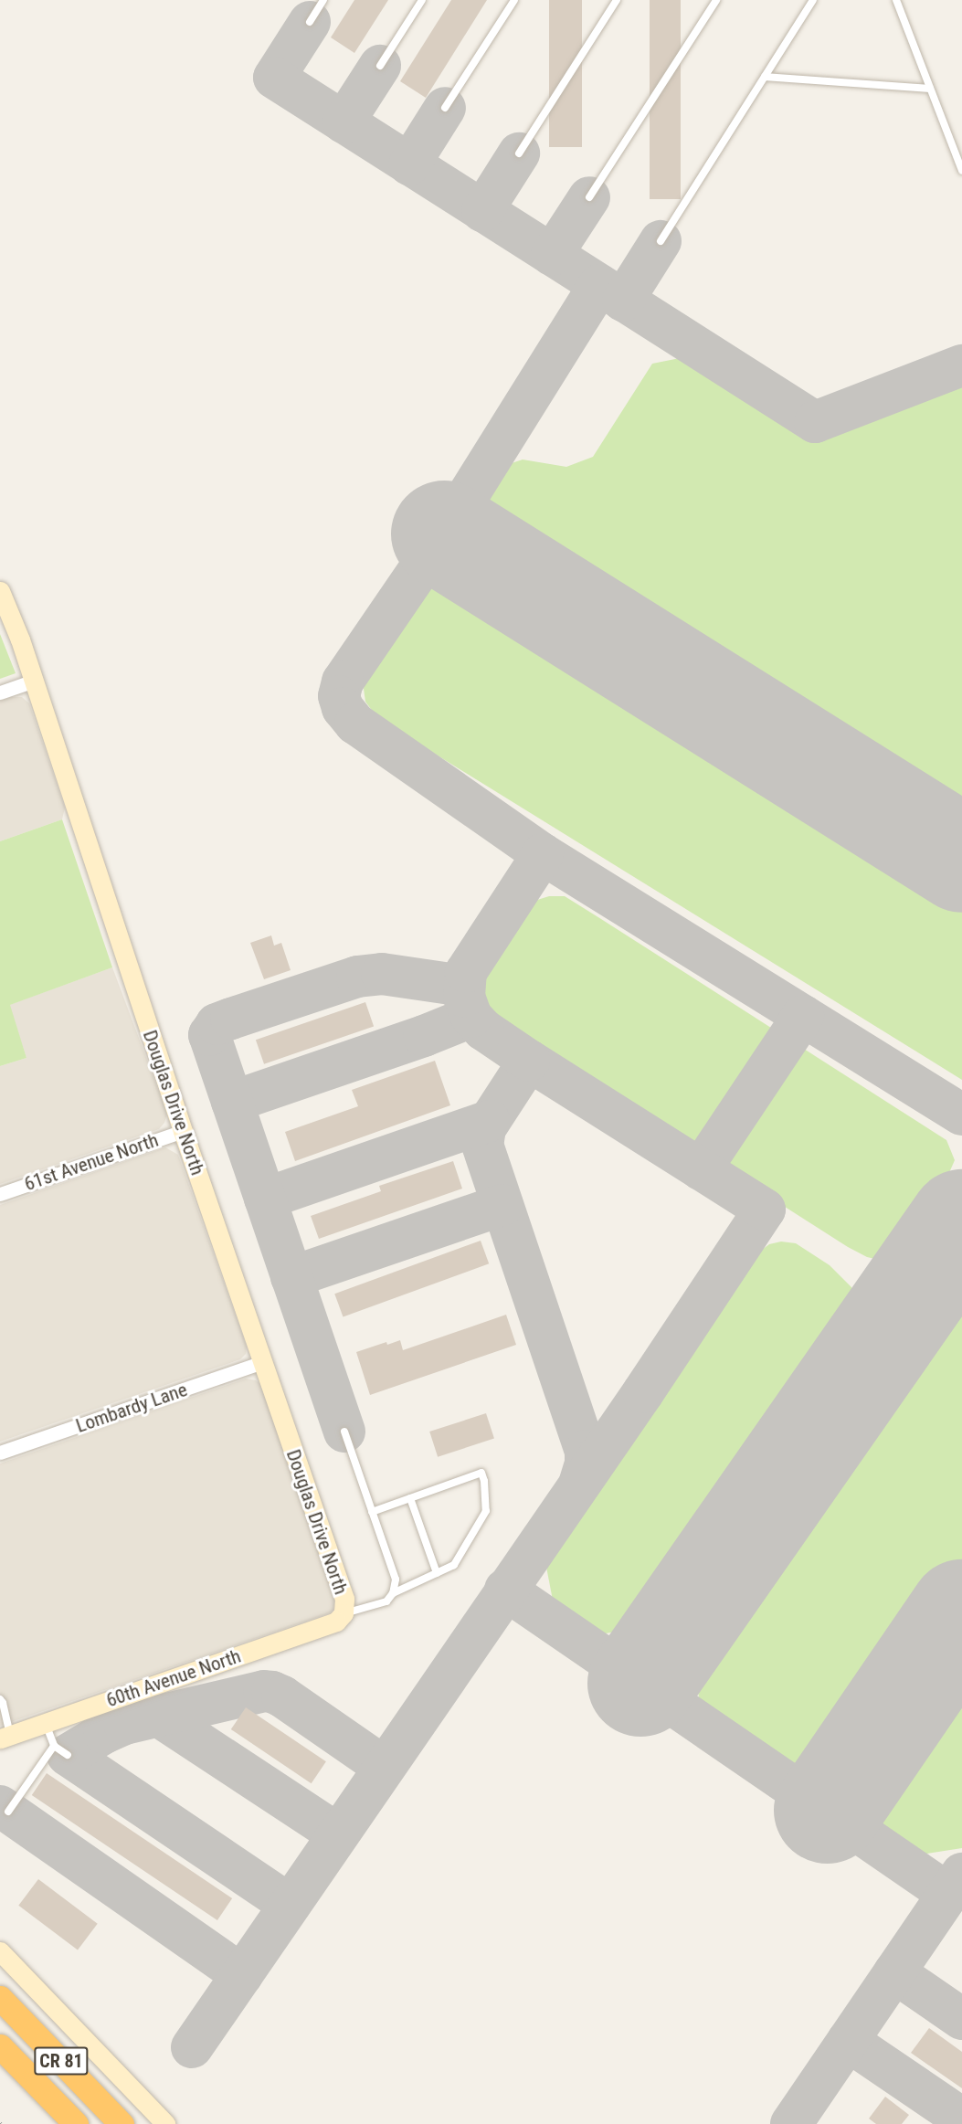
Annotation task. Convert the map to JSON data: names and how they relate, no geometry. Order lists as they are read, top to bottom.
{
  "streets": {
    "highway": ["CR 81"],
    "street": [
      "Douglas Drive North",
      "61st Avenue North",
      "Lombardy Lane",
      "60th Avenue North"
    ]
  },
  "crossings": [
    ["Douglas Drive North", "61st Avenue North"],
    ["Douglas Drive North", "Lombardy Lane"],
    ["Douglas Drive North", "60th Avenue North"]
  ]
}
